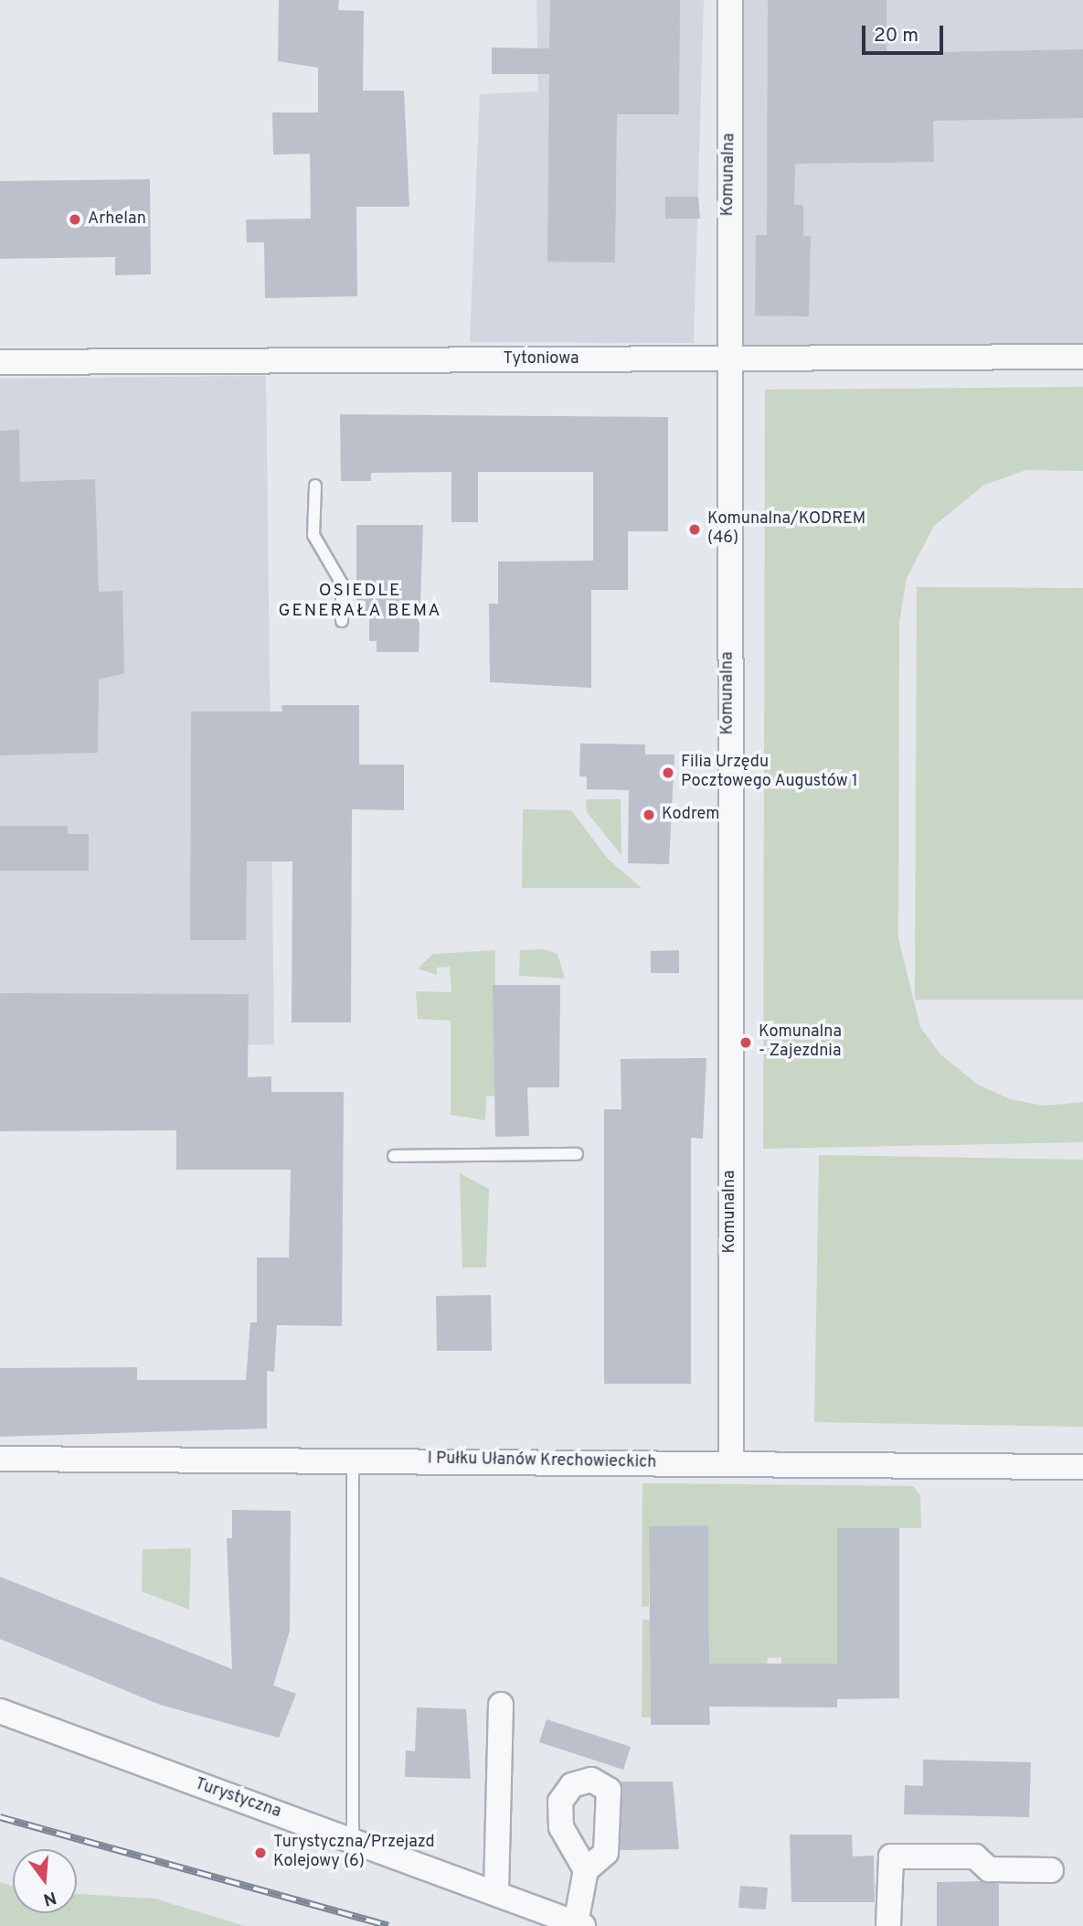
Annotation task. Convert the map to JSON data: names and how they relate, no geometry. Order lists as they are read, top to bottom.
{
  "streets": {
    "street": [
      "Komunalna",
      "Tytoniowa",
      "I Pułku Ułanów Krechowieckich",
      "Turystyczna"
    ]
  },
  "crossings": [
    ["Komunalna", "Tytoniowa"],
    ["Komunalna", "I Pułku Ułanów Krechowieckich"]
  ],
  "districts": ["OSIEDLE GENERAŁA BEMA"],
  "places": [
    "Arhelan",
    "Komunalna/KODREM (46)",
    "Filia Urzędu Pocztowego Augustów 1",
    "Kodrem",
    "Komunalna - Zajezdnia",
    "Turystyczna/Przejazd Kolejowy (6)"
  ],
  "scale_bar": "20 m",
  "north": "bottom"
}
